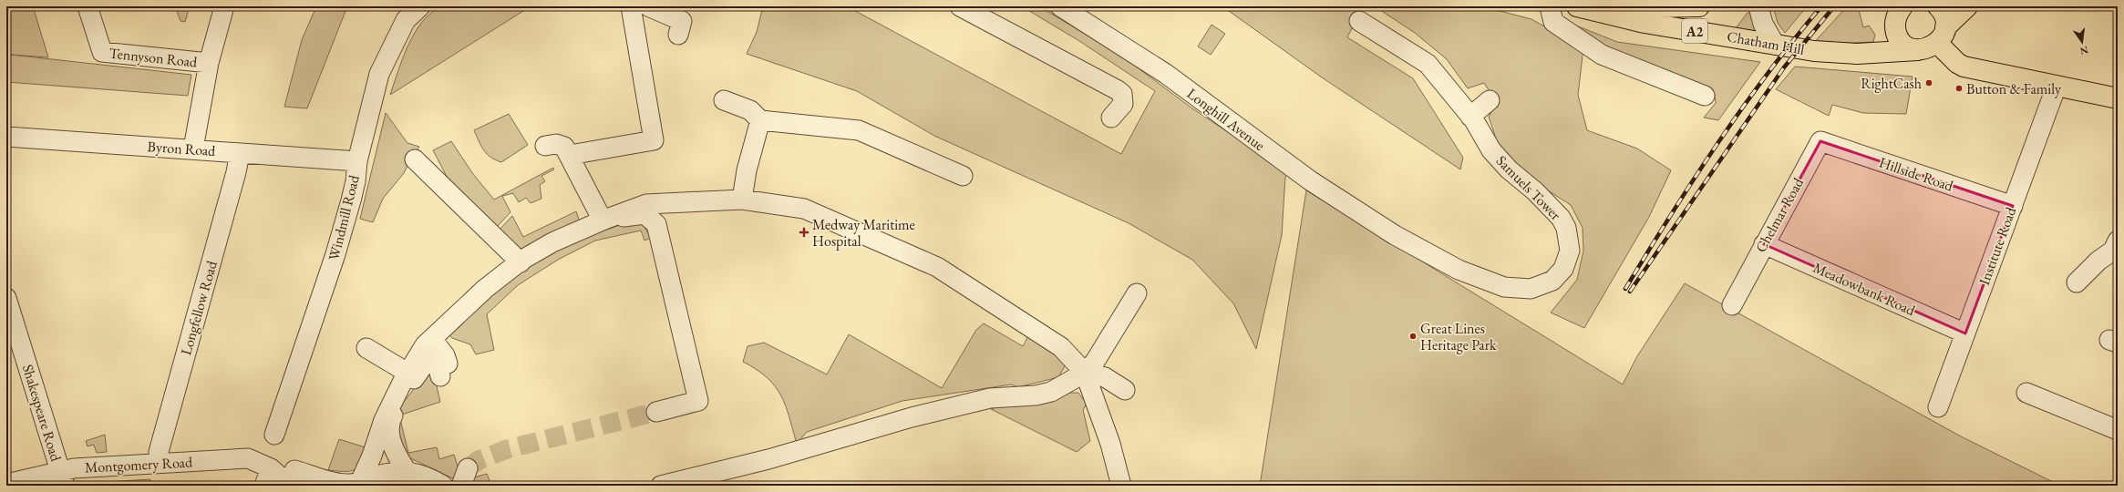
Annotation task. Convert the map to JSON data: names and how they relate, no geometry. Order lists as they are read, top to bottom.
{
  "streets": {
    "main road": ["A2", "Chatham Hill"],
    "street": [
      "Tennyson Road",
      "Longhill Avenue",
      "Byron Road",
      "Hillside Road",
      "Samuels Tower",
      "Chelmar Road",
      "Windmill Road",
      "Institute Road",
      "Meadowbank Road",
      "Longfellow Road",
      "Shakespeare Road",
      "Montgomery Road"
    ]
  },
  "crossings": [
    ["Longhill Avenue", "Samuels Tower"],
    ["Byron Road", "Windmill Road"],
    ["Byron Road", "Longfellow Road"],
    ["Hillside Road", "Chelmar Road"],
    ["Hillside Road", "Institute Road"],
    ["Chelmar Road", "Meadowbank Road"],
    ["Institute Road", "Meadowbank Road"],
    ["Longfellow Road", "Montgomery Road"],
    ["Shakespeare Road", "Montgomery Road"]
  ],
  "places": {
    "other": ["RightCash", "Button & Family", "Great Lines Heritage Park"],
    "health": ["Medway Maritime Hospital"]
  },
  "north": "bottom"
}
